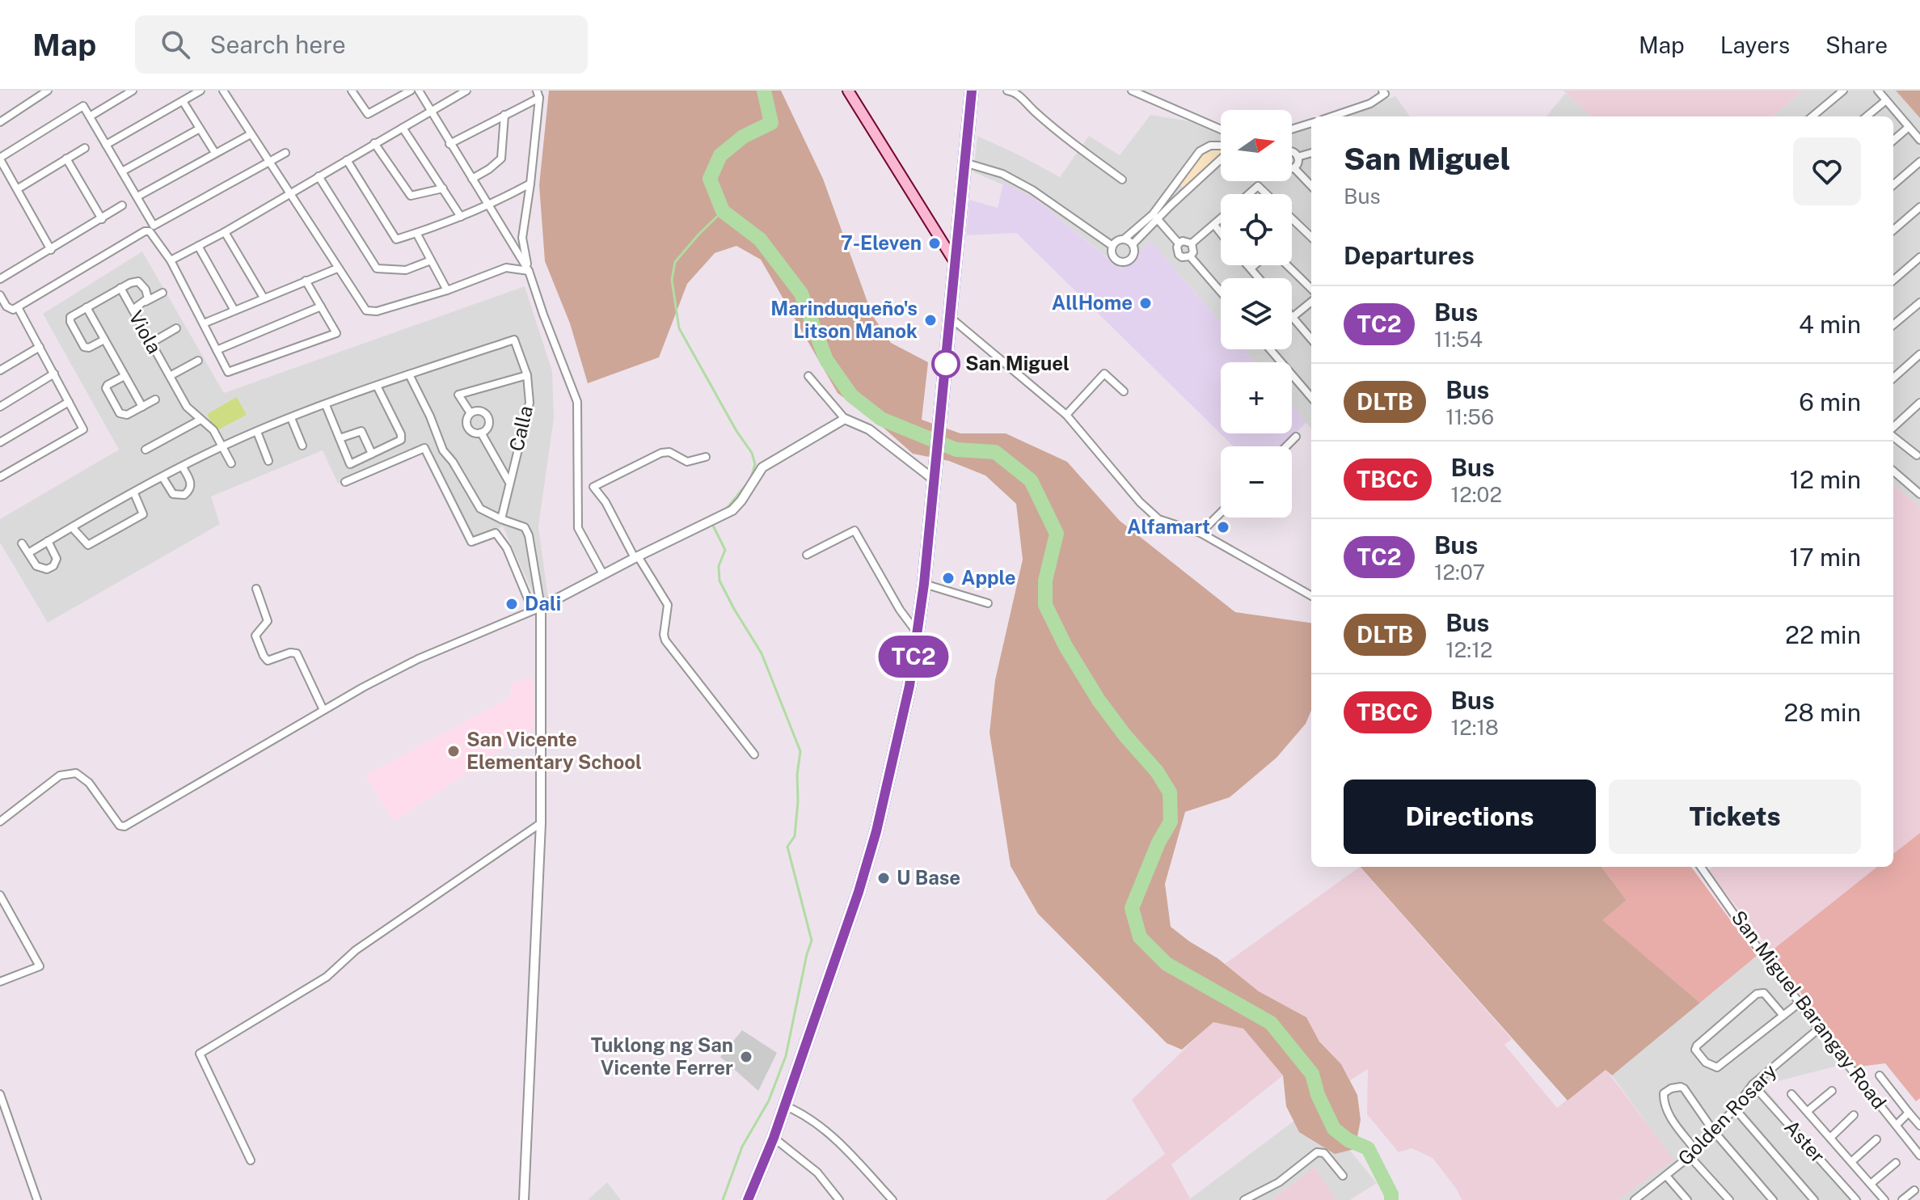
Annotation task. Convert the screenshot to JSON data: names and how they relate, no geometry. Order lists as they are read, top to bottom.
{
  "streets": {
    "street": [
      "Viola",
      "Calla",
      "San Miguel Barangay Road",
      "Golden Rosary",
      "Aster"
    ]
  },
  "crossings": [
    ["San Miguel Barangay Road", "Golden Rosary"],
    ["Golden Rosary", "Aster"]
  ],
  "places": [
    "7-Eleven",
    "AllHome",
    "Marinduqueño's Litson Manok",
    "San Miguel",
    "Alfamart",
    "Apple",
    "Dali",
    "San Vicente Elementary School",
    "U Base",
    "Tuklong ng San Vicente Ferrer"
  ],
  "lines": ["bus line TC2"],
  "north": "right",
  "page": {
    "header": "Map",
    "search": "Search here",
    "nav": ["Map", "Layers", "Share"],
    "on_map": "TC2",
    "map_buttons": ["+", "−"],
    "heading": [
      ["San Miguel", "Bus"],
      "Departures"
    ],
    "list": [
      {
        "mark": "TC2",
        "name": "Bus",
        "note": "11:54",
        "value": "4 min"
      },
      {
        "mark": "DLTB",
        "name": "Bus",
        "note": "11:56",
        "value": "6 min"
      },
      {
        "mark": "TBCC",
        "name": "Bus",
        "note": "12:02",
        "value": "12 min"
      },
      {
        "mark": "TC2",
        "name": "Bus",
        "note": "12:07",
        "value": "17 min"
      },
      {
        "mark": "DLTB",
        "name": "Bus",
        "note": "12:12",
        "value": "22 min"
      },
      {
        "mark": "TBCC",
        "name": "Bus",
        "note": "12:18",
        "value": "28 min"
      }
    ],
    "buttons": ["Directions", "Tickets"]
  }
}
